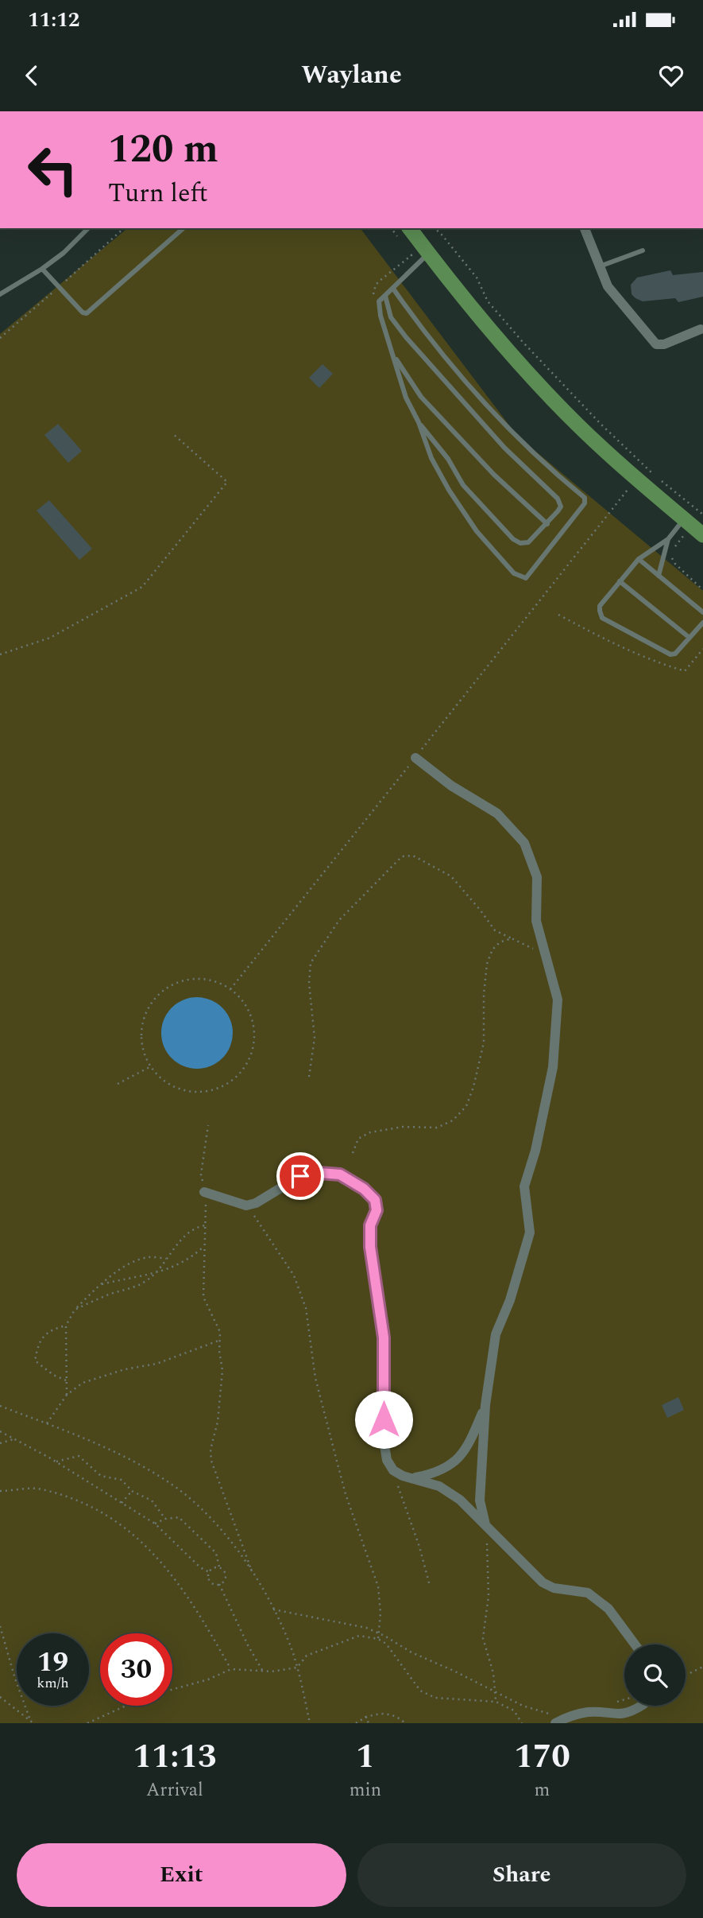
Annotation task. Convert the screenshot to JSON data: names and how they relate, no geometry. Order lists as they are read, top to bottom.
{
  "page": {
    "status": "11:12",
    "header": "Waylane",
    "turn": ["120 m", "Turn left"],
    "speed": "19 km/h",
    "limit": "30",
    "eta": [
      "11:13",
      "Arrival",
      "1",
      "min",
      "170",
      "m"
    ],
    "buttons": ["Exit", "Share"]
  }
}
